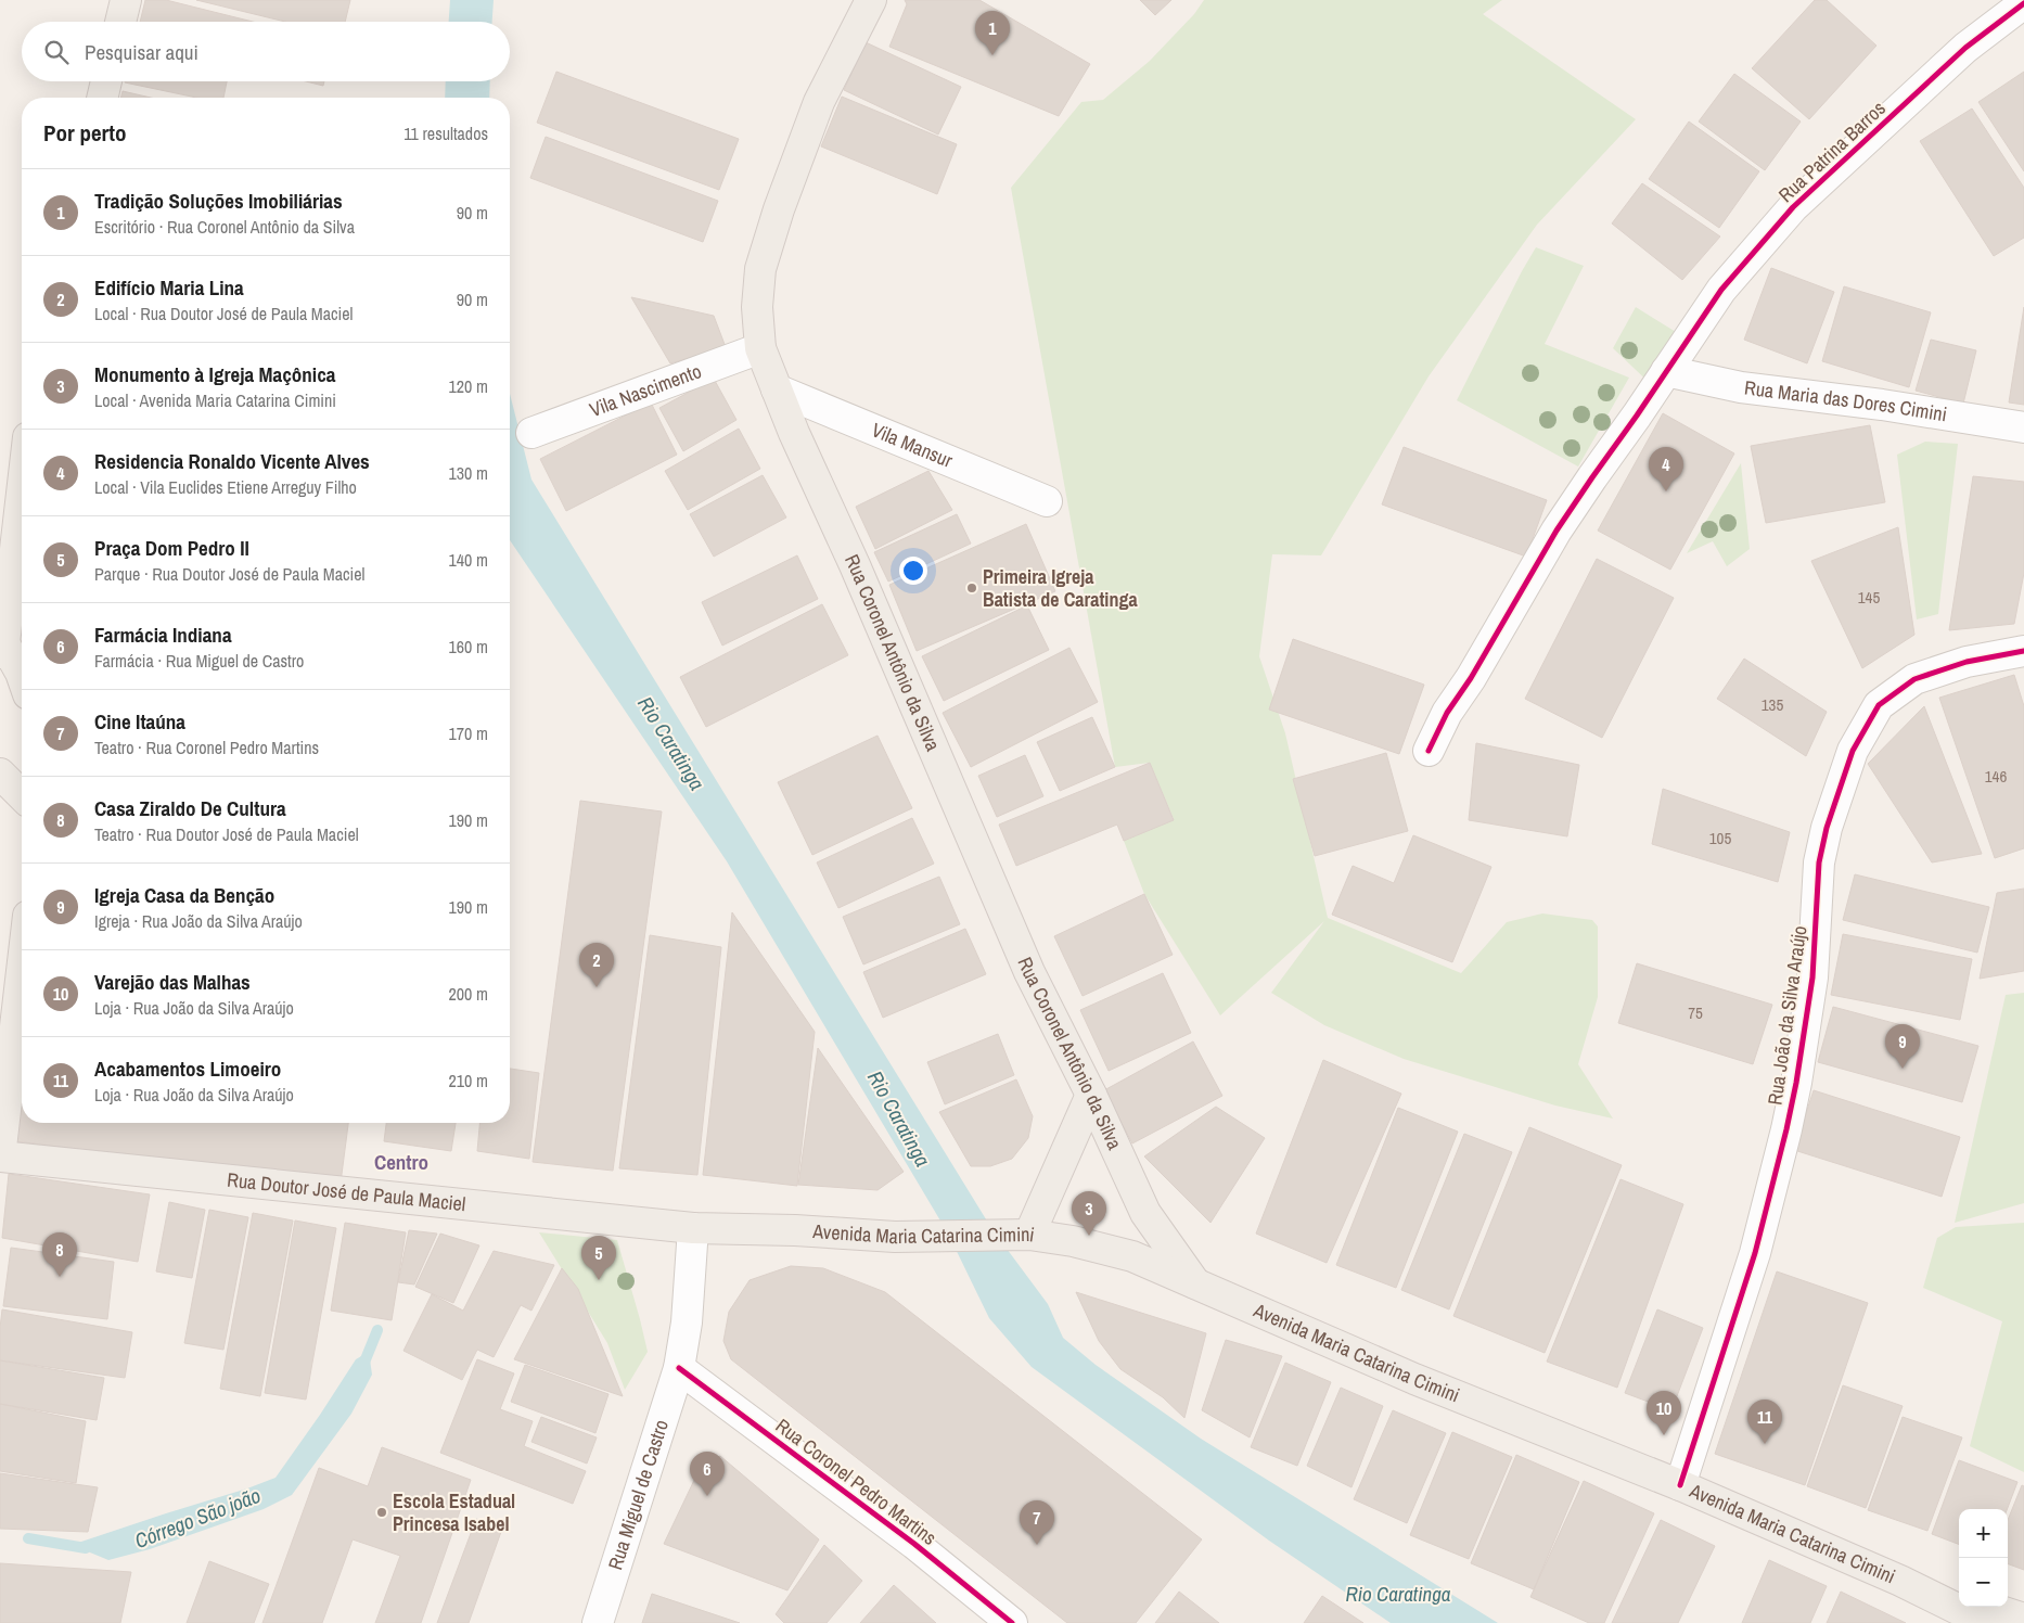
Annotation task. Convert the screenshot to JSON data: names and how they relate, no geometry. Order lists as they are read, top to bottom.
{
  "streets": {
    "main road": ["Rua Coronel Antônio da Silva", "Rua Doutor José de Paula Maciel", "Avenida Maria Catarina Cimini"],
    "street": [
      "Rua Patrina Barros",
      "Vila Nascimento",
      "Rua Maria das Dores Cimini",
      "Vila Mansur",
      "Rua João da Silva Araújo",
      "Rua Coronel Pedro Martins",
      "Rua Miguel de Castro"
    ]
  },
  "crossings": [
    ["Rua Patrina Barros", "Rua Maria das Dores Cimini"],
    ["Vila Nascimento", "Rua Coronel Antônio da Silva"],
    ["Vila Mansur", "Rua Coronel Antônio da Silva"],
    ["Rua Coronel Antônio da Silva", "Avenida Maria Catarina Cimini"],
    ["Rua João da Silva Araújo", "Avenida Maria Catarina Cimini"],
    ["Rua Doutor José de Paula Maciel", "Avenida Maria Catarina Cimini"],
    ["Rua Doutor José de Paula Maciel", "Rua Miguel de Castro"],
    ["Avenida Maria Catarina Cimini", "Rua Miguel de Castro"],
    ["Rua Coronel Pedro Martins", "Rua Miguel de Castro"]
  ],
  "districts": ["Centro"],
  "water": ["Rio Caratinga", "Córrego São joão"],
  "places": ["Primeira Igreja Batista de Caratinga", "Escola Estadual Princesa Isabel"],
  "house_numbers": [
    "145",
    "135",
    "146",
    "105",
    "75"
  ],
  "page": {
    "pins": [
      "1",
      "4",
      "2",
      "9",
      "3",
      "8",
      "5",
      "10",
      "11",
      "6",
      "7"
    ],
    "search": "Pesquisar aqui",
    "heading": ["Por perto", "11 resultados"],
    "list": [
      {
        "mark": "1",
        "name": "Tradição Soluções Imobiliárias",
        "note": "Escritório · Rua Coronel Antônio da Silva",
        "value": "90 m"
      },
      {
        "mark": "2",
        "name": "Edifício Maria Lina",
        "note": "Local · Rua Doutor José de Paula Maciel",
        "value": "90 m"
      },
      {
        "mark": "3",
        "name": "Monumento à Igreja Maçônica",
        "note": "Local · Avenida Maria Catarina Cimini",
        "value": "120 m"
      },
      {
        "mark": "4",
        "name": "Residencia Ronaldo Vicente Alves",
        "note": "Local · Vila Euclides Etiene Arreguy Filho",
        "value": "130 m"
      },
      {
        "mark": "5",
        "name": "Praça Dom Pedro II",
        "note": "Parque · Rua Doutor José de Paula Maciel",
        "value": "140 m"
      },
      {
        "mark": "6",
        "name": "Farmácia Indiana",
        "note": "Farmácia · Rua Miguel de Castro",
        "value": "160 m"
      },
      {
        "mark": "7",
        "name": "Cine Itaúna",
        "note": "Teatro · Rua Coronel Pedro Martins",
        "value": "170 m"
      },
      {
        "mark": "8",
        "name": "Casa Ziraldo De Cultura",
        "note": "Teatro · Rua Doutor José de Paula Maciel",
        "value": "190 m"
      },
      {
        "mark": "9",
        "name": "Igreja Casa da Benção",
        "note": "Igreja · Rua João da Silva Araújo",
        "value": "190 m"
      },
      {
        "mark": "10",
        "name": "Varejão das Malhas",
        "note": "Loja · Rua João da Silva Araújo",
        "value": "200 m"
      },
      {
        "mark": "11",
        "name": "Acabamentos Limoeiro",
        "note": "Loja · Rua João da Silva Araújo",
        "value": "210 m"
      }
    ],
    "map_buttons": ["+", "−"]
  }
}
